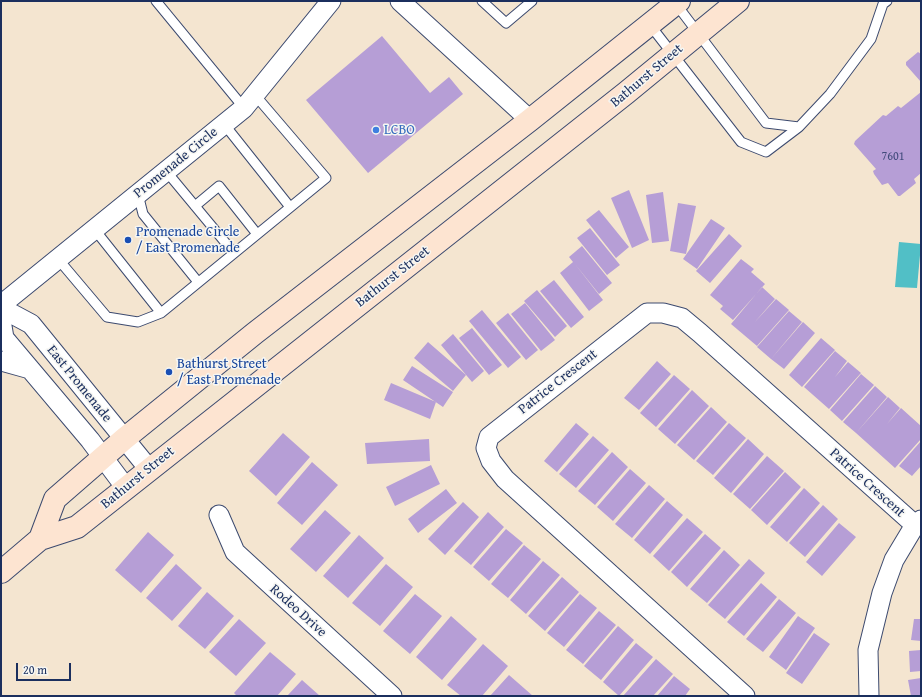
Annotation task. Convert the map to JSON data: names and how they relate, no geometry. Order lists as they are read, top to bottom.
{
  "streets": {
    "main road": ["Bathurst Street"],
    "street": [
      "Promenade Circle",
      "Patrice Crescent",
      "East Promenade",
      "Rodeo Drive"
    ]
  },
  "crossings": [
    ["Bathurst Street", "East Promenade"],
    ["Promenade Circle", "East Promenade"]
  ],
  "places": ["LCBO", "Promenade Circle / East Promenade", "Bathurst Street / East Promenade"],
  "house_numbers": ["7601"],
  "scale_bar": "20 m"
}
